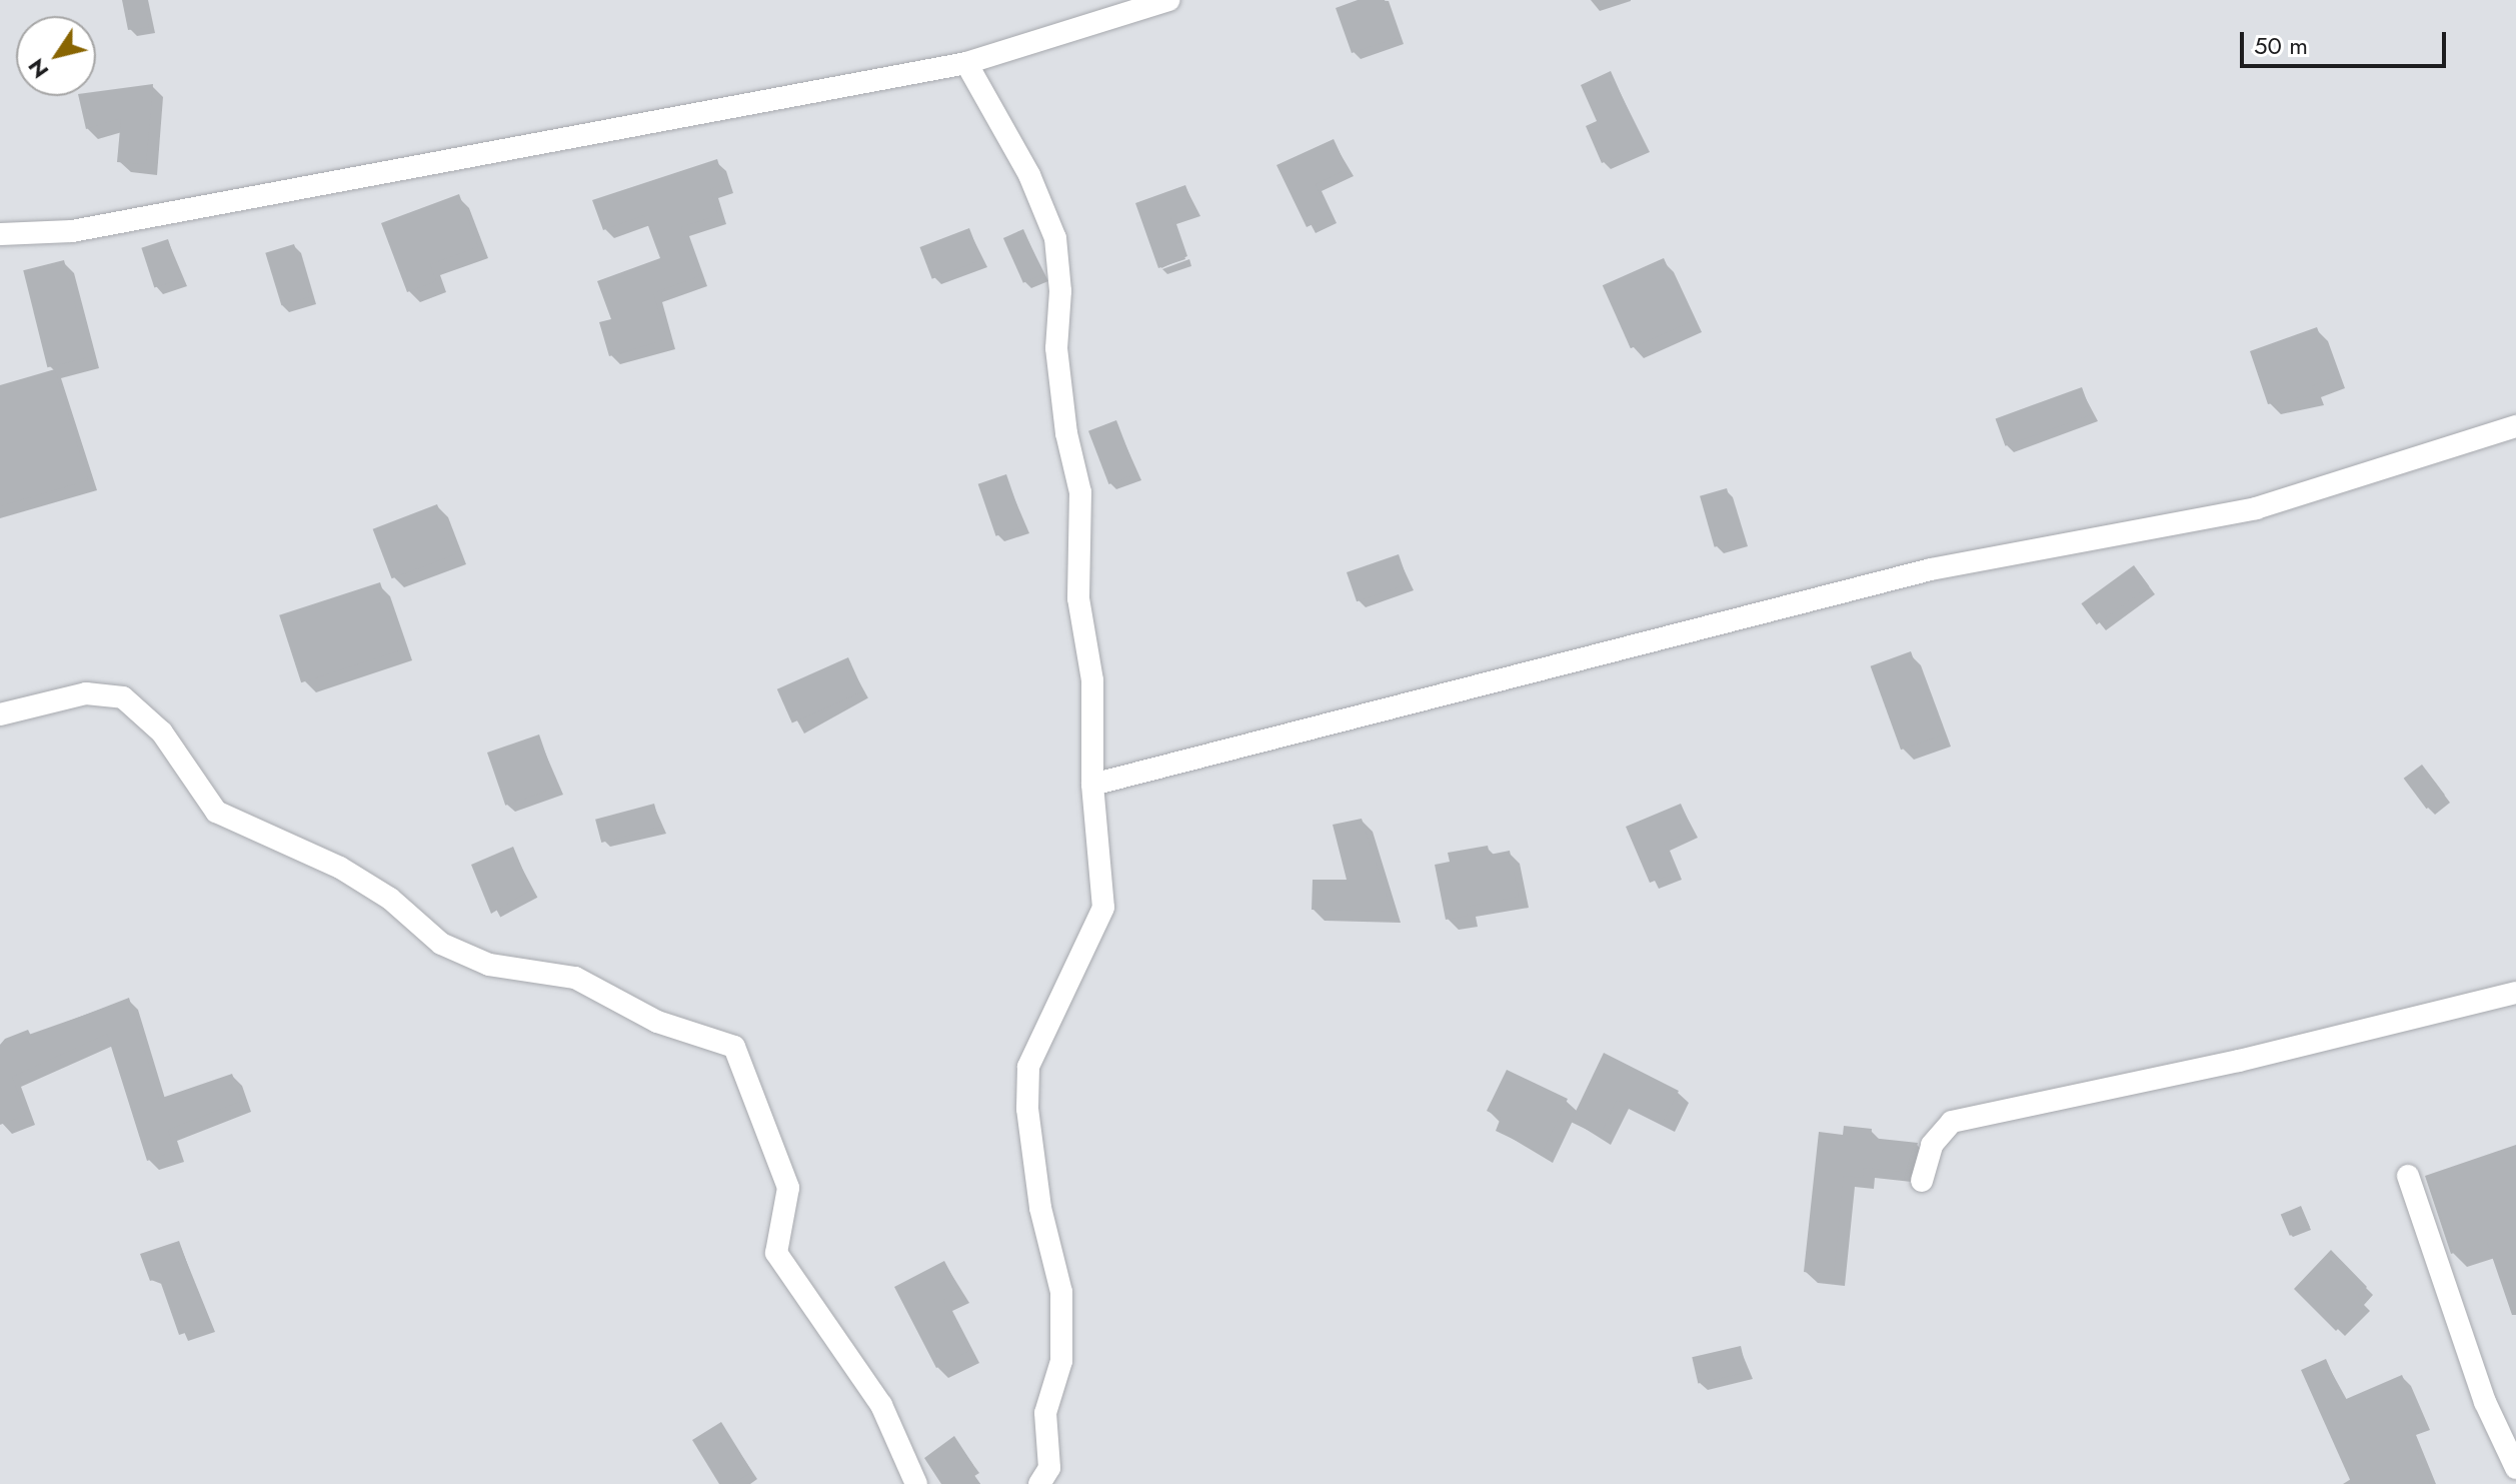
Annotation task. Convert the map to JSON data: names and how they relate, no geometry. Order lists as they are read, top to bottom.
{
  "scale_bar": "50 m",
  "north": "bottom left"
}
